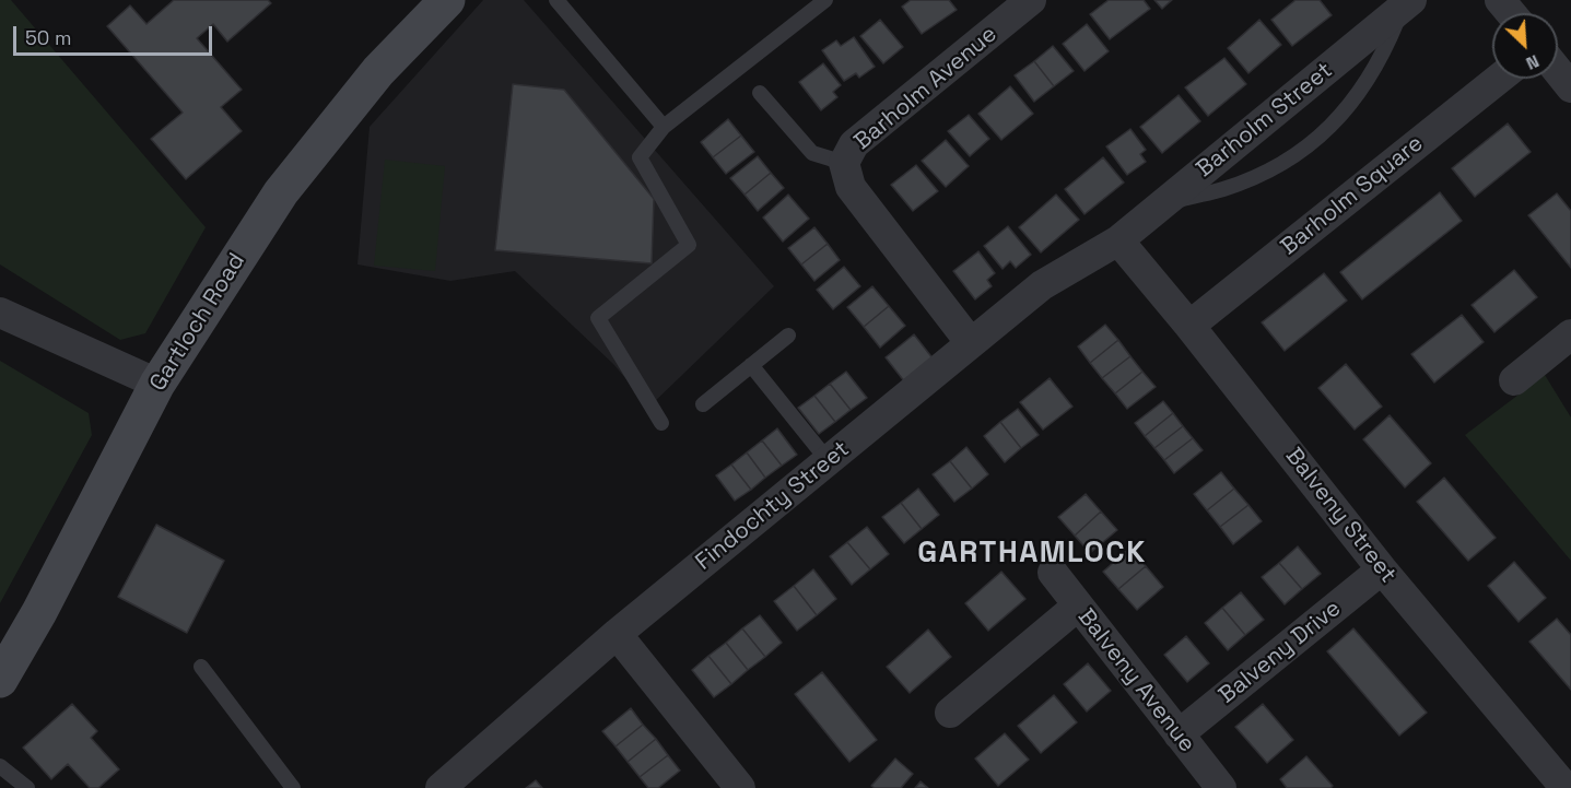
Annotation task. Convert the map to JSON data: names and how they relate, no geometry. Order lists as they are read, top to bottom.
{
  "streets": {
    "main road": ["Gartloch Road"],
    "street": [
      "Barholm Avenue",
      "Barholm Street",
      "Barholm Square",
      "Findochty Street",
      "Balveny Street",
      "Balveny Drive",
      "Balveny Avenue"
    ]
  },
  "crossings": [
    ["Barholm Avenue", "Findochty Street"],
    ["Barholm Street", "Findochty Street"],
    ["Barholm Street", "Balveny Street"],
    ["Barholm Square", "Balveny Street"],
    ["Findochty Street", "Balveny Street"],
    ["Balveny Street", "Balveny Drive"],
    ["Balveny Drive", "Balveny Avenue"]
  ],
  "districts": ["GARTHAMLOCK"],
  "scale_bar": "50 m",
  "north": "bottom right"
}
